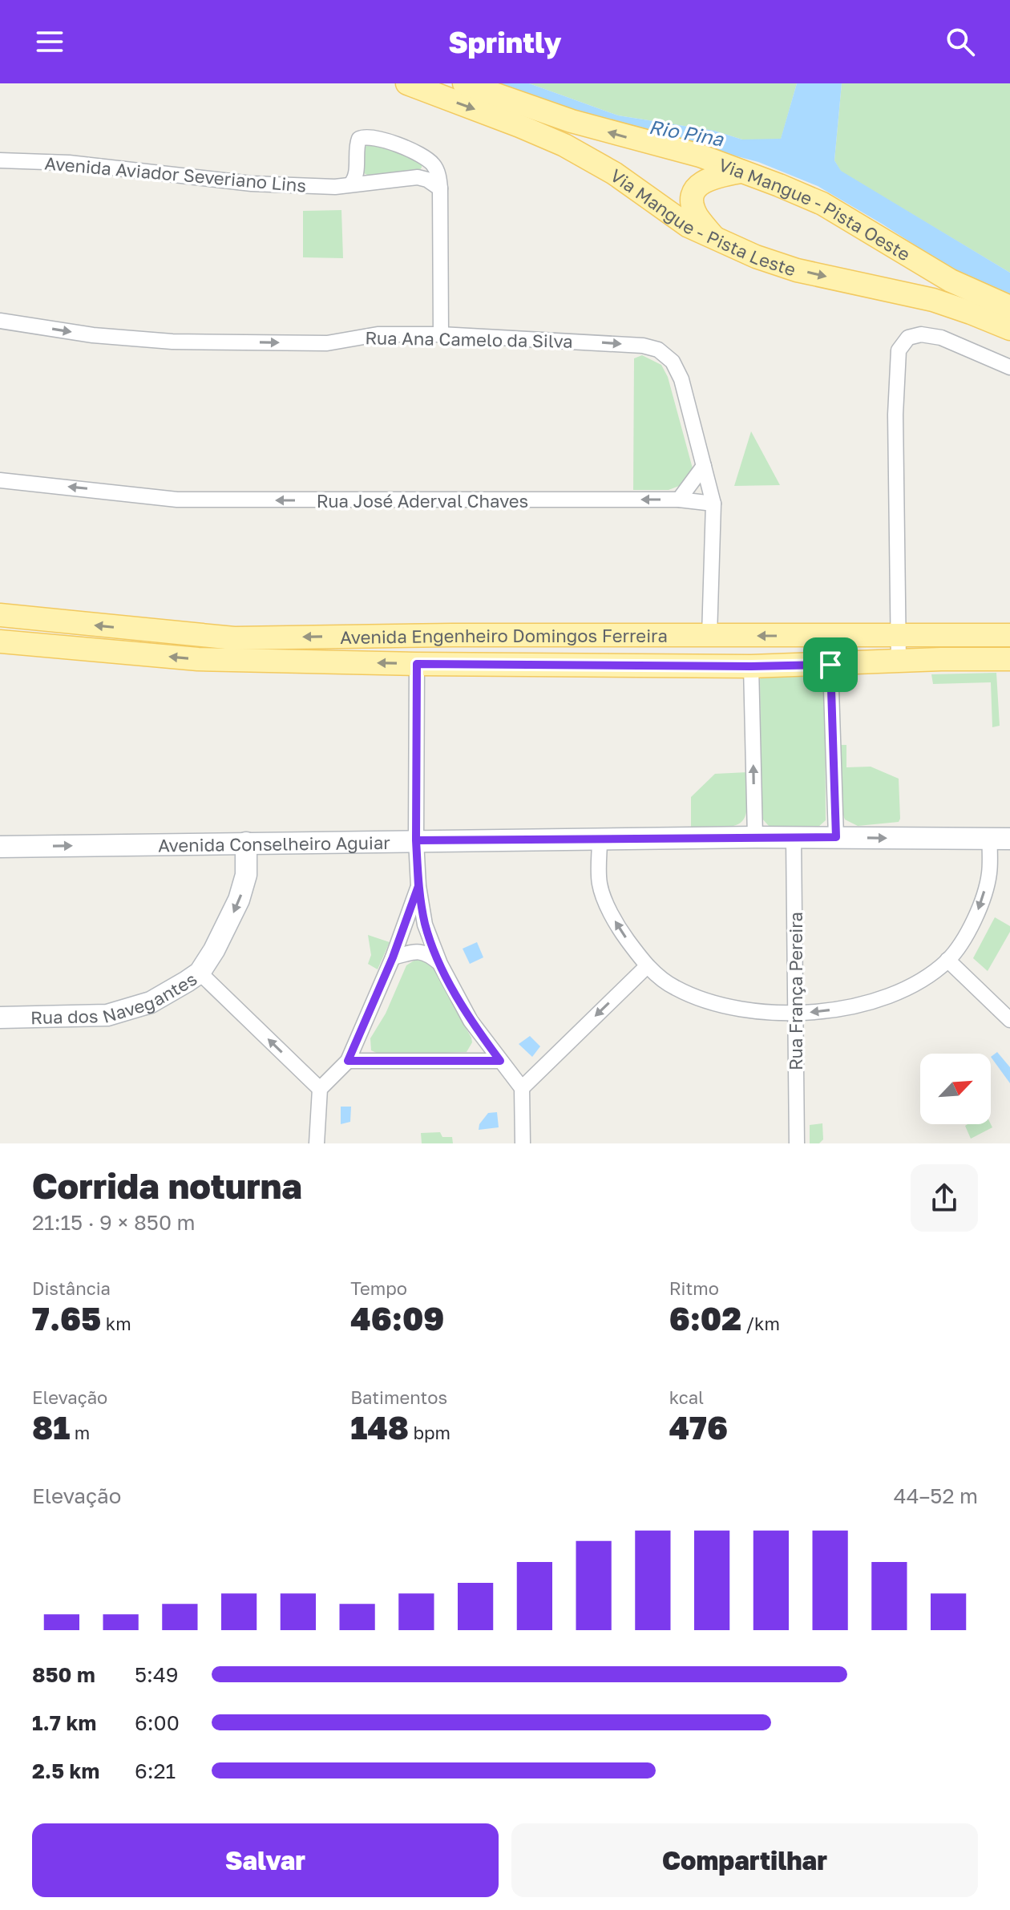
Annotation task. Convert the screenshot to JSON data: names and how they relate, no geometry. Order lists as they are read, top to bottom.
{
  "streets": {
    "main road": [
      "Via Mangue - Pista Oeste",
      "Via Mangue - Pista Leste",
      "Avenida Engenheiro Domingos Ferreira",
      "Avenida Conselheiro Aguiar",
      "Rua dos Navegantes"
    ],
    "street": [
      "Avenida Aviador Severiano Lins",
      "Rua Ana Camelo da Silva",
      "Rua José Aderval Chaves",
      "Rua França Pereira"
    ]
  },
  "crossings": [
    ["Rua Ana Camelo da Silva", "Rua José Aderval Chaves"],
    ["Avenida Conselheiro Aguiar", "Rua França Pereira"],
    ["Avenida Conselheiro Aguiar", "Rua dos Navegantes"]
  ],
  "one_way": [
    "Via Mangue - Pista Oeste",
    "Via Mangue - Pista Leste",
    "Rua Ana Camelo da Silva",
    "Rua José Aderval Chaves",
    "Avenida Conselheiro Aguiar",
    "Rua dos Navegantes"
  ],
  "water": ["Rio Pina"],
  "north": "top right",
  "page": {
    "header": "Sprintly",
    "heading": ["Corrida noturna", "21:15 · 9 × 850 m"],
    "stats": [
      ["Distância", "7.65 km"],
      ["Tempo", "46:09"],
      ["Ritmo", "6:02 /km"],
      ["Elevação", "81 m"],
      ["Batimentos", "148 bpm"],
      ["kcal", "476"]
    ],
    "chart": ["Elevação", "44–52 m"],
    "list": [
      {
        "name": "850 m",
        "note": "5:49"
      },
      {
        "name": "1.7 km",
        "note": "6:00"
      },
      {
        "name": "2.5 km",
        "note": "6:21"
      }
    ],
    "buttons": ["Salvar", "Compartilhar"]
  }
}
